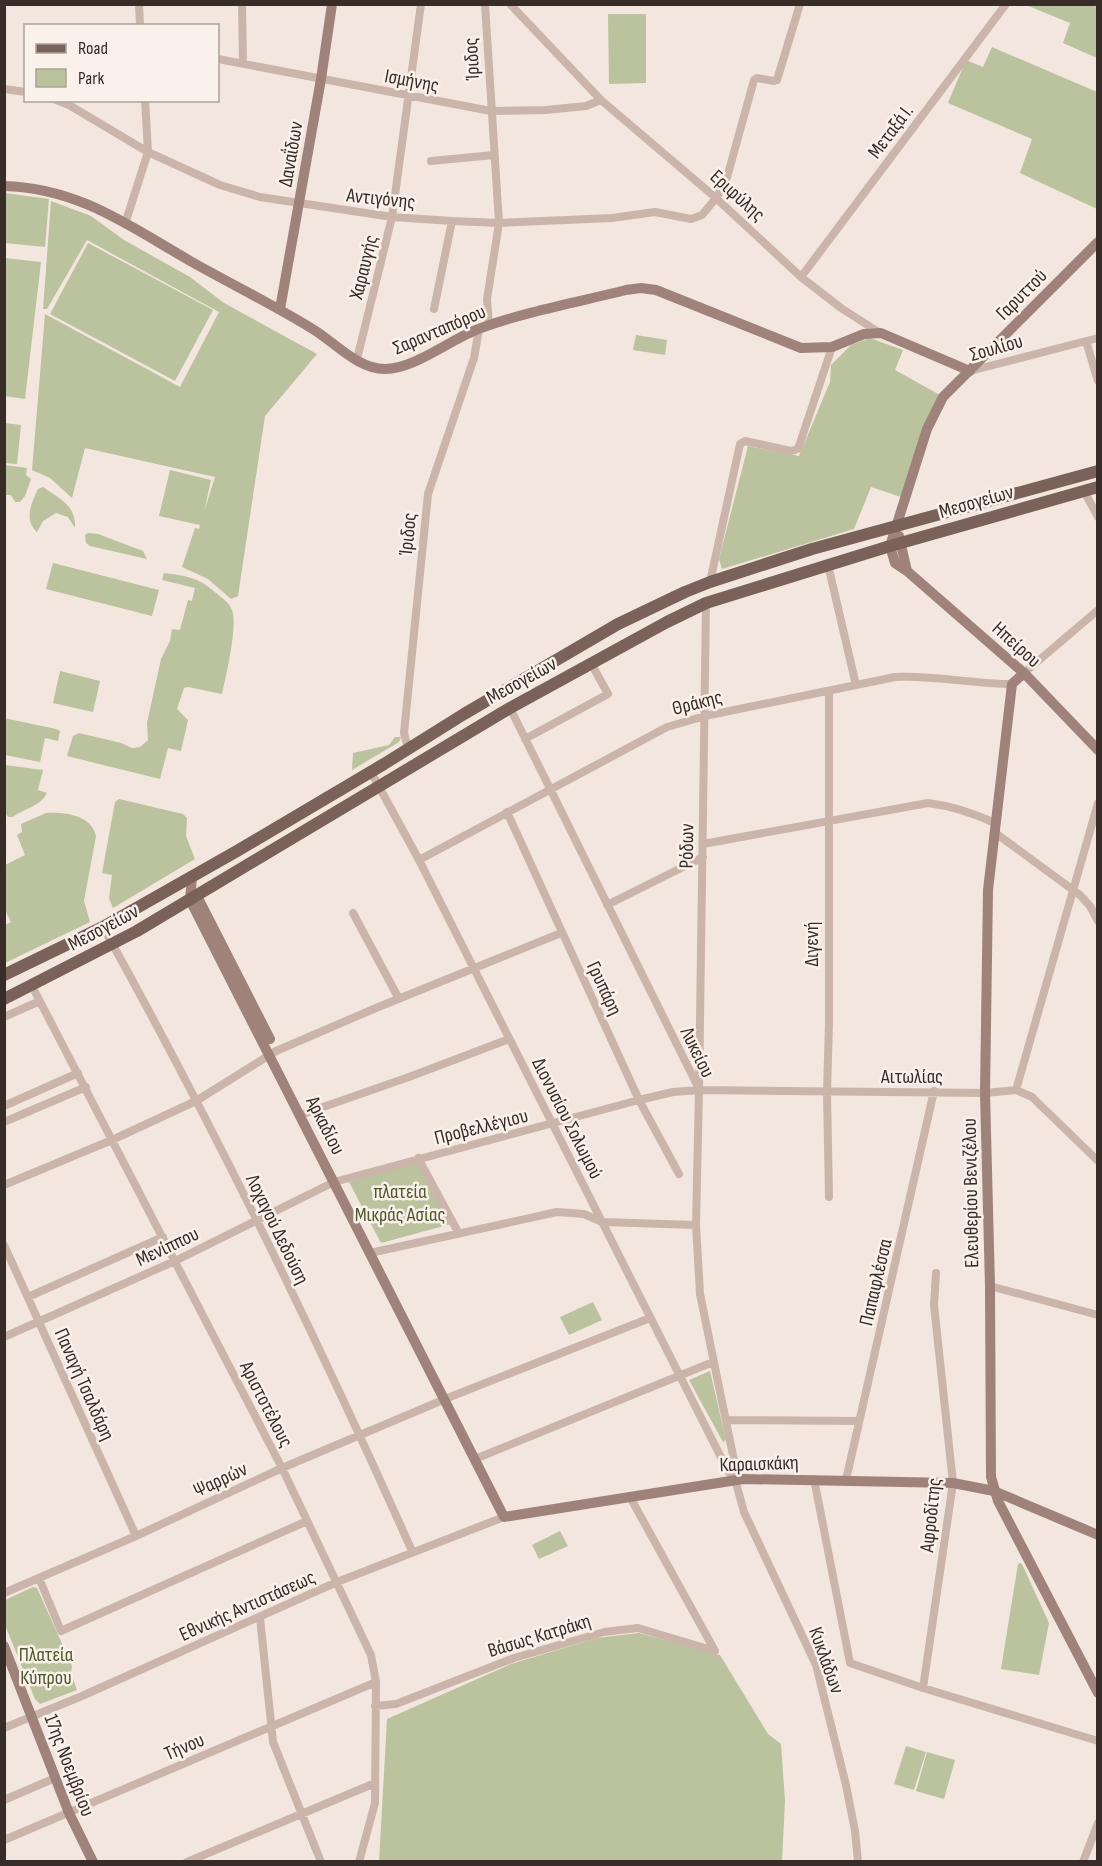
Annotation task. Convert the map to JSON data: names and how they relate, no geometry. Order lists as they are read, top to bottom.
{
  "streets": {
    "main road": ["Μεσογείων"],
    "street": [
      "Ίριδος",
      "Ισμήνης",
      "Μεταξά Ι.",
      "Δαναΐδων",
      "Εριφύλης",
      "Αντιγόνης",
      "Χαραυγής",
      "Γαρυττού",
      "Σαρανταπόρου",
      "Σουλίου",
      "Ηπείρου",
      "Θράκης",
      "Ρόδων",
      "Διγενή",
      "Γρυπάρη",
      "Λυκείου",
      "Αιτωλίας",
      "Διονυσίου Σολωμού",
      "Αρκαδίου",
      "Προβελλέγιου",
      "Ελευθερίου Βενιζέλου",
      "Λοχαγού Δεδούση",
      "Μενίππου",
      "Παπαφλέσσα",
      "Παναγή Τσαλδάρη",
      "Αριστοτέλους",
      "Καραισκάκη",
      "Ψαρρών",
      "Αφροδίτης",
      "Εθνικής Αντιστάσεως",
      "Βάσως Κατράκη",
      "Κυκλάδων",
      "Τήνου",
      "17ης Νοεμβρίου"
    ]
  },
  "crossings": [
    ["Ίριδος", "Ισμήνης"],
    ["Ίριδος", "Αντιγόνης"],
    ["Ίριδος", "Σαρανταπόρου"],
    ["Ίριδος", "Μεσογείων"],
    ["Ισμήνης", "Δαναΐδων"],
    ["Ισμήνης", "Εριφύλης"],
    ["Ισμήνης", "Χαραυγής"],
    ["Μεταξά Ι.", "Εριφύλης"],
    ["Δαναΐδων", "Αντιγόνης"],
    ["Δαναΐδων", "Σαρανταπόρου"],
    ["Εριφύλης", "Αντιγόνης"],
    ["Εριφύλης", "Γαρυττού"],
    ["Εριφύλης", "Σαρανταπόρου"],
    ["Εριφύλης", "Σουλίου"],
    ["Αντιγόνης", "Χαραυγής"],
    ["Χαραυγής", "Σαρανταπόρου"],
    ["Γαρυττού", "Σουλίου"],
    ["Σουλίου", "Μεσογείων"],
    ["Σουλίου", "Ηπείρου"],
    ["Μεσογείων", "Ηπείρου"],
    ["Μεσογείων", "Ρόδων"],
    ["Μεσογείων", "Λυκείου"],
    ["Μεσογείων", "Διονυσίου Σολωμού"],
    ["Μεσογείων", "Αρκαδίου"],
    ["Μεσογείων", "Λοχαγού Δεδούση"],
    ["Μεσογείων", "Αριστοτέλους"],
    ["Θράκης", "Ρόδων"],
    ["Θράκης", "Διγενή"],
    ["Θράκης", "Γρυπάρη"],
    ["Θράκης", "Λυκείου"],
    ["Θράκης", "Διονυσίου Σολωμού"],
    ["Θράκης", "Ελευθερίου Βενιζέλου"],
    ["Ρόδων", "Λυκείου"],
    ["Ρόδων", "Αιτωλίας"],
    ["Ρόδων", "Προβελλέγιου"],
    ["Διγενή", "Αιτωλίας"],
    ["Γρυπάρη", "Προβελλέγιου"],
    ["Λυκείου", "Αιτωλίας"],
    ["Λυκείου", "Διονυσίου Σολωμού"],
    ["Λυκείου", "Προβελλέγιου"],
    ["Λυκείου", "Καραισκάκη"],
    ["Λυκείου", "Κυκλάδων"],
    ["Αιτωλίας", "Προβελλέγιου"],
    ["Αιτωλίας", "Ελευθερίου Βενιζέλου"],
    ["Αιτωλίας", "Παπαφλέσσα"],
    ["Διονυσίου Σολωμού", "Προβελλέγιου"],
    ["Διονυσίου Σολωμού", "Καραισκάκη"],
    ["Διονυσίου Σολωμού", "Ψαρρών"],
    ["Διονυσίου Σολωμού", "Κυκλάδων"],
    ["Αρκαδίου", "Προβελλέγιου"],
    ["Αρκαδίου", "Μενίππου"],
    ["Αρκαδίου", "Καραισκάκη"],
    ["Αρκαδίου", "Ψαρρών"],
    ["Αρκαδίου", "Εθνικής Αντιστάσεως"],
    ["Προβελλέγιου", "Μενίππου"],
    ["Ελευθερίου Βενιζέλου", "Καραισκάκη"],
    ["Λοχαγού Δεδούση", "Μενίππου"],
    ["Λοχαγού Δεδούση", "Ψαρρών"],
    ["Λοχαγού Δεδούση", "Εθνικής Αντιστάσεως"],
    ["Μενίππου", "Παναγή Τσαλδάρη"],
    ["Μενίππου", "Αριστοτέλους"],
    ["Παπαφλέσσα", "Καραισκάκη"],
    ["Παναγή Τσαλδάρη", "Ψαρρών"],
    ["Αριστοτέλους", "Ψαρρών"],
    ["Αριστοτέλους", "Εθνικής Αντιστάσεως"],
    ["Αριστοτέλους", "Βάσως Κατράκη"],
    ["Αριστοτέλους", "Τήνου"],
    ["Καραισκάκη", "Αφροδίτης"],
    ["Καραισκάκη", "Εθνικής Αντιστάσεως"],
    ["Καραισκάκη", "Βάσως Κατράκη"],
    ["Καραισκάκη", "Κυκλάδων"],
    ["Εθνικής Αντιστάσεως", "17ης Νοεμβρίου"],
    ["Τήνου", "17ης Νοεμβρίου"]
  ],
  "parks": ["πλατεία Μικράς Ασίας", "Πλατεία Κύπρου"],
  "legend": ["Road", "Park"]
}
